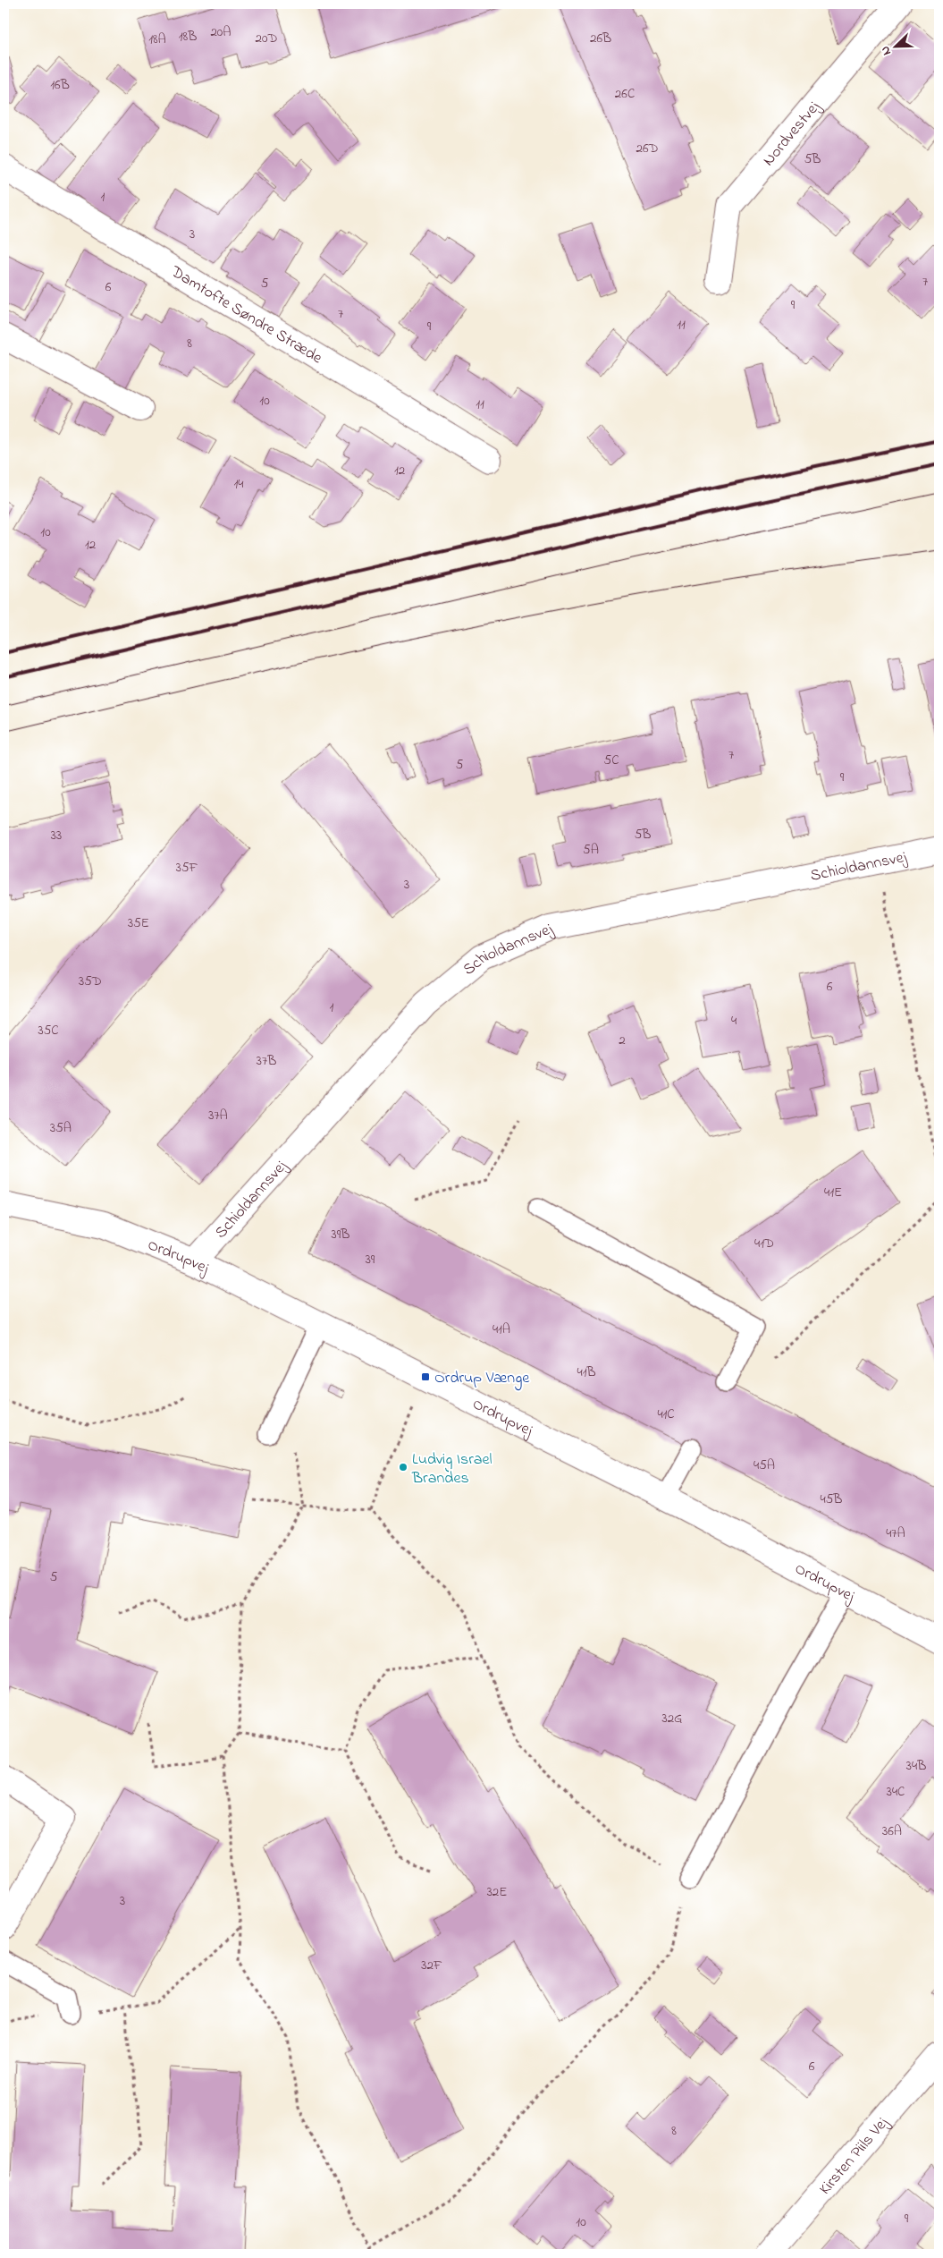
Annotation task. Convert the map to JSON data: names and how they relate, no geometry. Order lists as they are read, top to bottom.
{
  "streets": {
    "street": [
      "Nordvestvej",
      "Damtofte Søndre Stræde",
      "Schioldannsvej",
      "Ordrupvej",
      "Kirsten Piils Vej"
    ]
  },
  "crossings": [
    ["Schioldannsvej", "Ordrupvej"]
  ],
  "places": {
    "transit": ["Ordrup Vænge"],
    "other": ["Ludvig Israel Brandes"]
  },
  "house_numbers": [
    "20A",
    "18B",
    "20D",
    "26B",
    "18A",
    "16B",
    "26C",
    "26D",
    "5B",
    "1",
    "3",
    "7",
    "5",
    "6",
    "9",
    "7",
    "11",
    "9",
    "8",
    "10",
    "11",
    "12",
    "14",
    "10",
    "12",
    "7",
    "5C",
    "5",
    "9",
    "5B",
    "33",
    "5A",
    "35F",
    "3",
    "35E",
    "35D",
    "6",
    "1",
    "4",
    "35C",
    "2",
    "37B",
    "37A",
    "35A",
    "41E",
    "39B",
    "41D",
    "39",
    "41A",
    "41B",
    "41C",
    "45A",
    "45B",
    "47A",
    "5",
    "32G",
    "34B",
    "34C",
    "36A",
    "32E",
    "3",
    "32F",
    "6",
    "8",
    "9",
    "10"
  ],
  "north": "bottom left"
}
